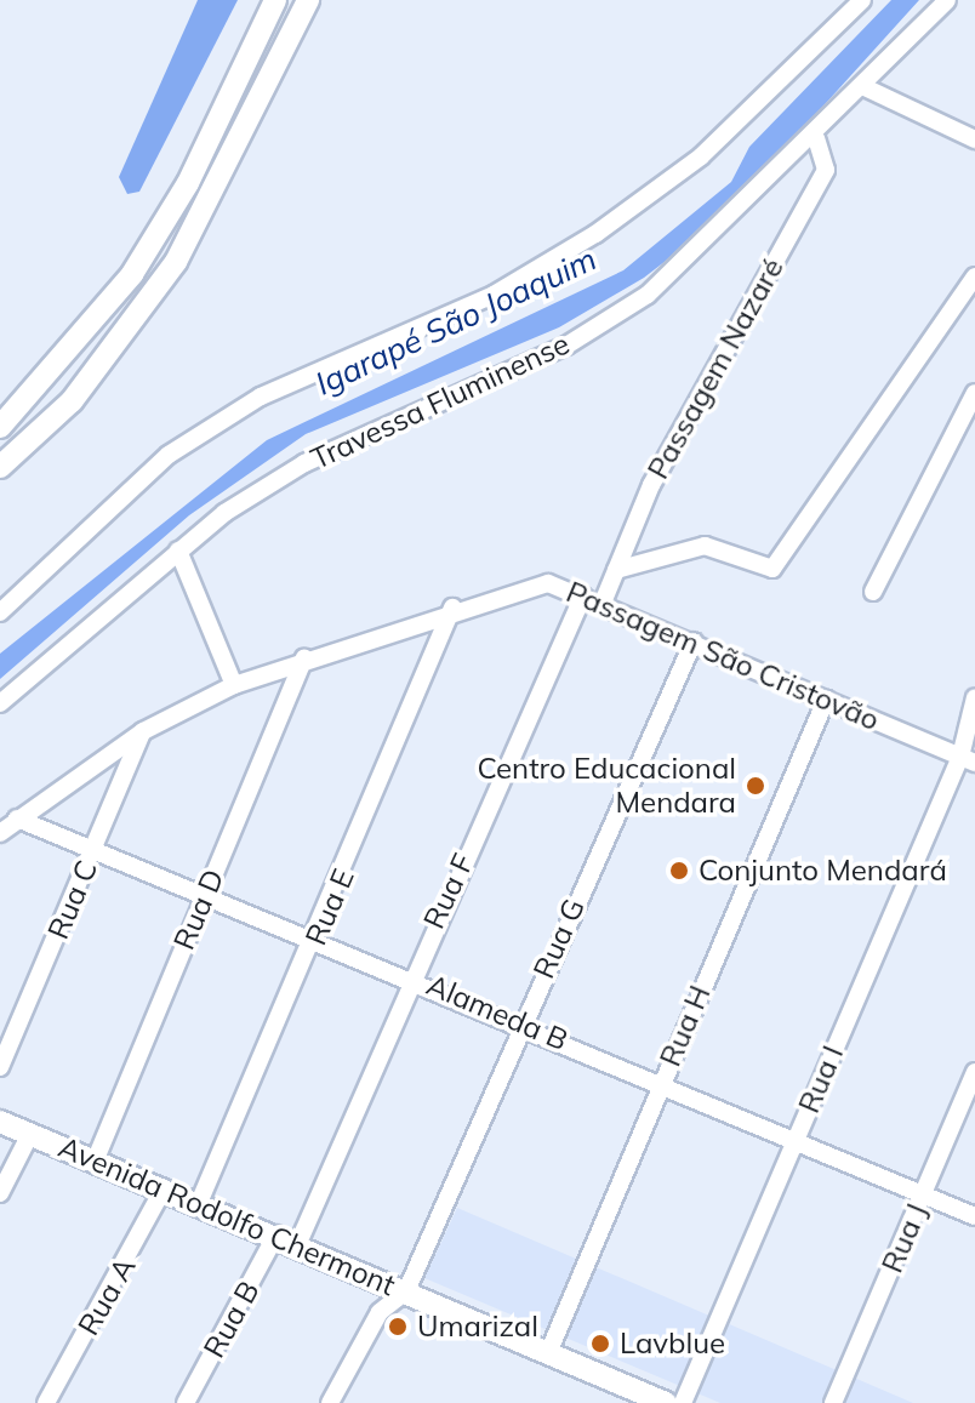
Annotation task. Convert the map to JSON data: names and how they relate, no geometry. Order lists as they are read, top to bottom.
{
  "streets": {
    "main road": ["Avenida Rodolfo Chermont"],
    "street": [
      "Passagem Nazaré",
      "Travessa Fluminense",
      "Passagem São Cristovão",
      "Rua F",
      "Rua C",
      "Rua E",
      "Rua D",
      "Rua G",
      "Alameda B",
      "Rua H",
      "Rua I",
      "Rua J",
      "Rua A",
      "Rua B"
    ]
  },
  "crossings": [
    ["Passagem Nazaré", "Travessa Fluminense"],
    ["Passagem Nazaré", "Passagem São Cristovão"],
    ["Passagem São Cristovão", "Rua F"],
    ["Passagem São Cristovão", "Rua C"],
    ["Passagem São Cristovão", "Rua E"],
    ["Passagem São Cristovão", "Rua D"],
    ["Passagem São Cristovão", "Rua G"],
    ["Passagem São Cristovão", "Alameda B"],
    ["Passagem São Cristovão", "Rua H"],
    ["Passagem São Cristovão", "Rua I"],
    ["Rua F", "Alameda B"],
    ["Rua F", "Avenida Rodolfo Chermont"],
    ["Rua F", "Rua B"],
    ["Rua C", "Alameda B"],
    ["Rua E", "Alameda B"],
    ["Rua E", "Avenida Rodolfo Chermont"],
    ["Rua D", "Alameda B"],
    ["Rua D", "Avenida Rodolfo Chermont"],
    ["Rua G", "Alameda B"],
    ["Rua G", "Avenida Rodolfo Chermont"],
    ["Alameda B", "Rua H"],
    ["Alameda B", "Rua I"],
    ["Alameda B", "Rua J"],
    ["Rua H", "Avenida Rodolfo Chermont"],
    ["Avenida Rodolfo Chermont", "Rua A"],
    ["Avenida Rodolfo Chermont", "Rua B"]
  ],
  "water": ["Igarapé São Joaquim"],
  "places": [
    "Centro Educacional Mendara",
    "Conjunto Mendará",
    "Umarizal",
    "Lavblue"
  ]
}
